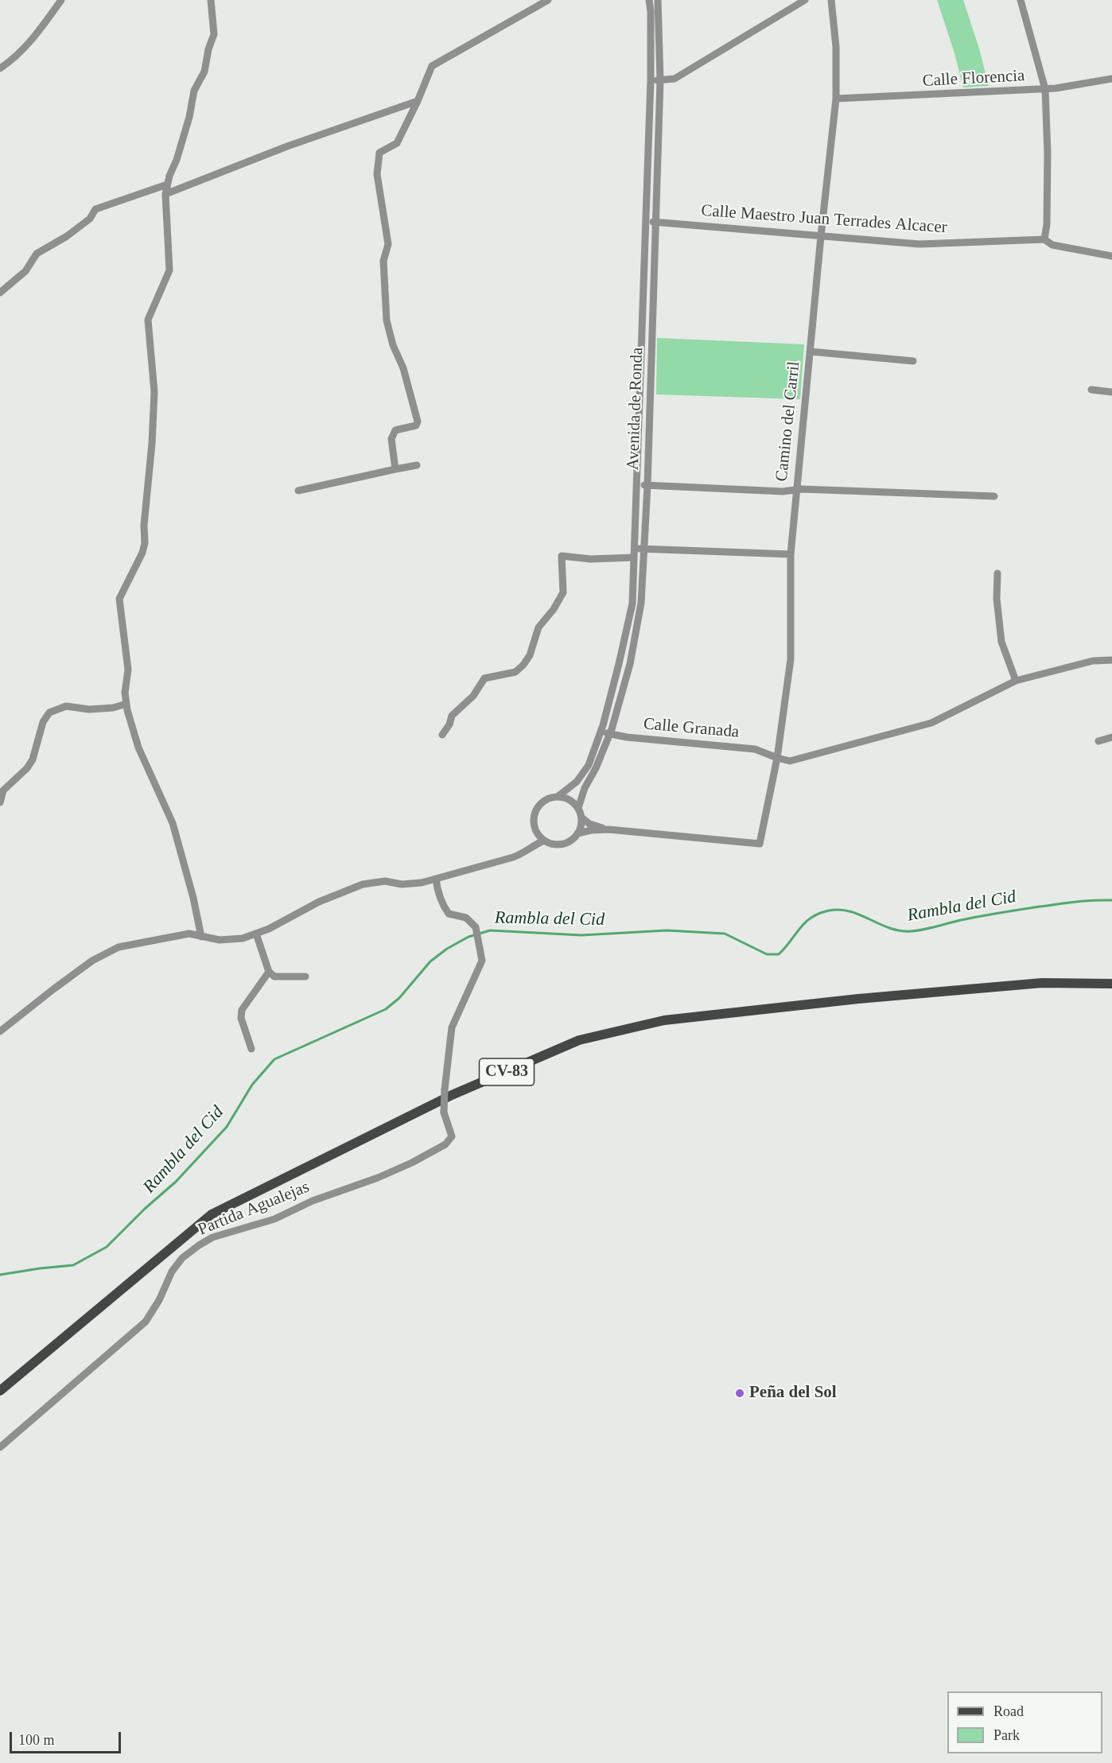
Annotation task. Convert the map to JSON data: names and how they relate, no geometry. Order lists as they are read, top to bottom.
{
  "streets": {
    "main road": ["CV-83"],
    "street": [
      "Calle Florencia",
      "Calle Maestro Juan Terrades Alcacer",
      "Avenida de Ronda",
      "Camino del Carril",
      "Calle Granada",
      "Partida Agualejas"
    ]
  },
  "crossings": [
    ["Calle Florencia", "Camino del Carril"],
    ["Calle Maestro Juan Terrades Alcacer", "Avenida de Ronda"],
    ["Calle Maestro Juan Terrades Alcacer", "Camino del Carril"],
    ["Avenida de Ronda", "Calle Granada"],
    ["Camino del Carril", "Calle Granada"]
  ],
  "water": ["Rambla del Cid"],
  "places": ["Peña del Sol"],
  "legend": ["Road", "Park"],
  "scale_bar": "100 m"
}
